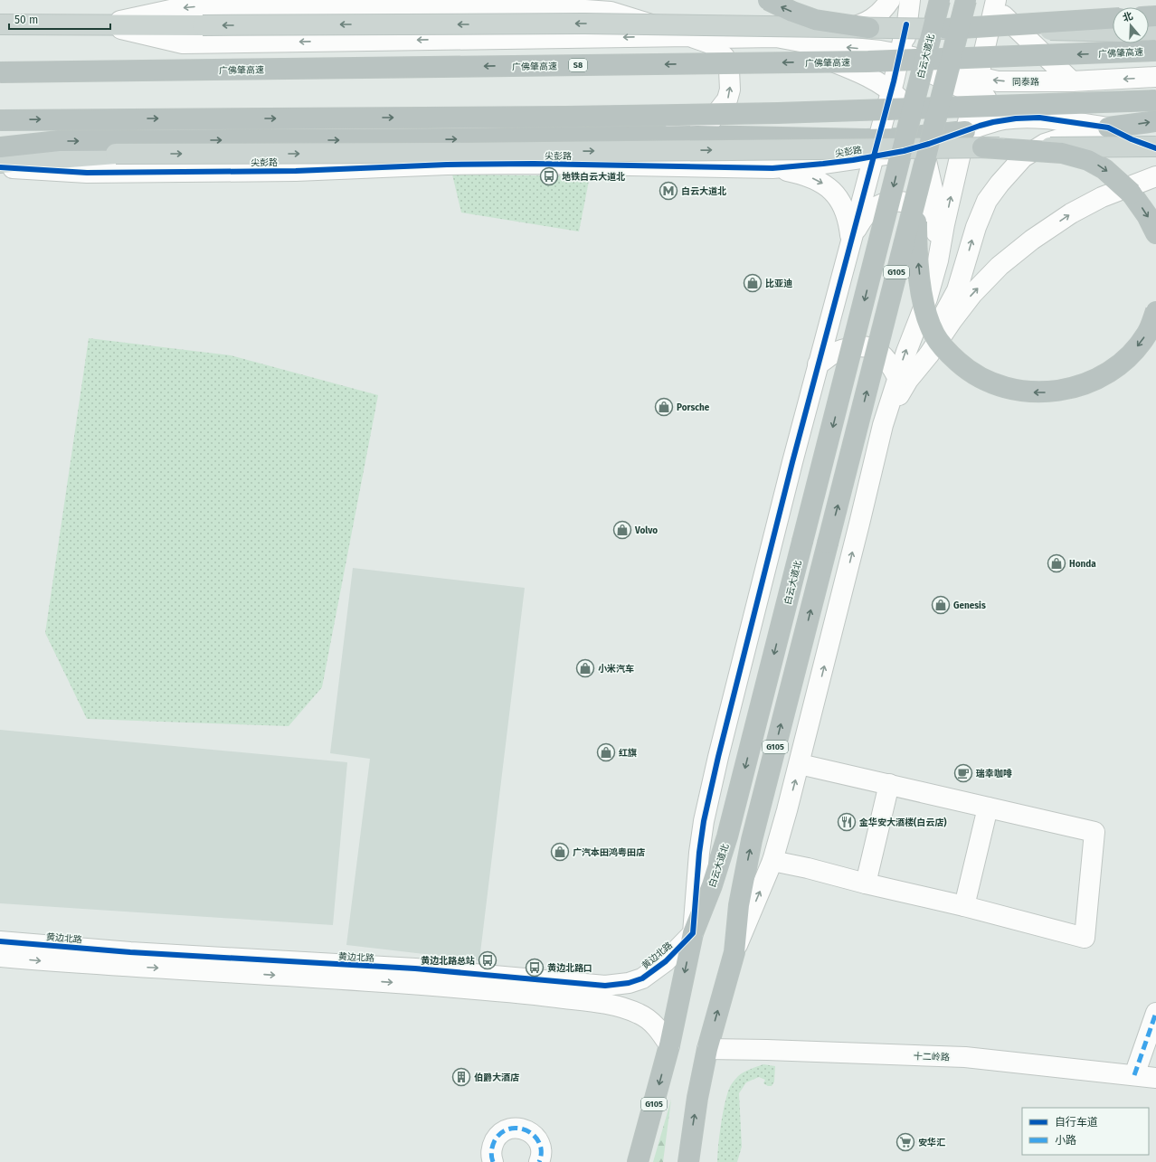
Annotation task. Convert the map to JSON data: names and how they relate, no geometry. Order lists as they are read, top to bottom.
{
  "streets": {
    "highway": [
      "广佛肇高速",
      "白云大道北",
      "S8",
      "G105"
    ],
    "street": [
      "同泰路",
      "尖彭路",
      "黄边北路",
      "十二岭路"
    ]
  },
  "crossings": [
    ["白云大道北", "黄边北路"],
    ["G105", "十二岭路"]
  ],
  "places": {
    "bus stop": ["地铁白云大道北", "黄边北路总站", "黄边北路口"],
    "metro station": ["白云大道北"],
    "shop": [
      "比亚迪",
      "Porsche",
      "Volvo",
      "Honda",
      "Genesis",
      "小米汽车",
      "红旗",
      "广汽本田鸿粤田店"
    ],
    "cafe": ["瑞幸咖啡"],
    "restaurant": ["金华安大酒楼(白云店)"],
    "building": ["伯爵大酒店"],
    "supermarket": ["安华汇"]
  },
  "legend": ["自行车道", "小路"],
  "scale_bar": "50 m",
  "north": "top"
}
